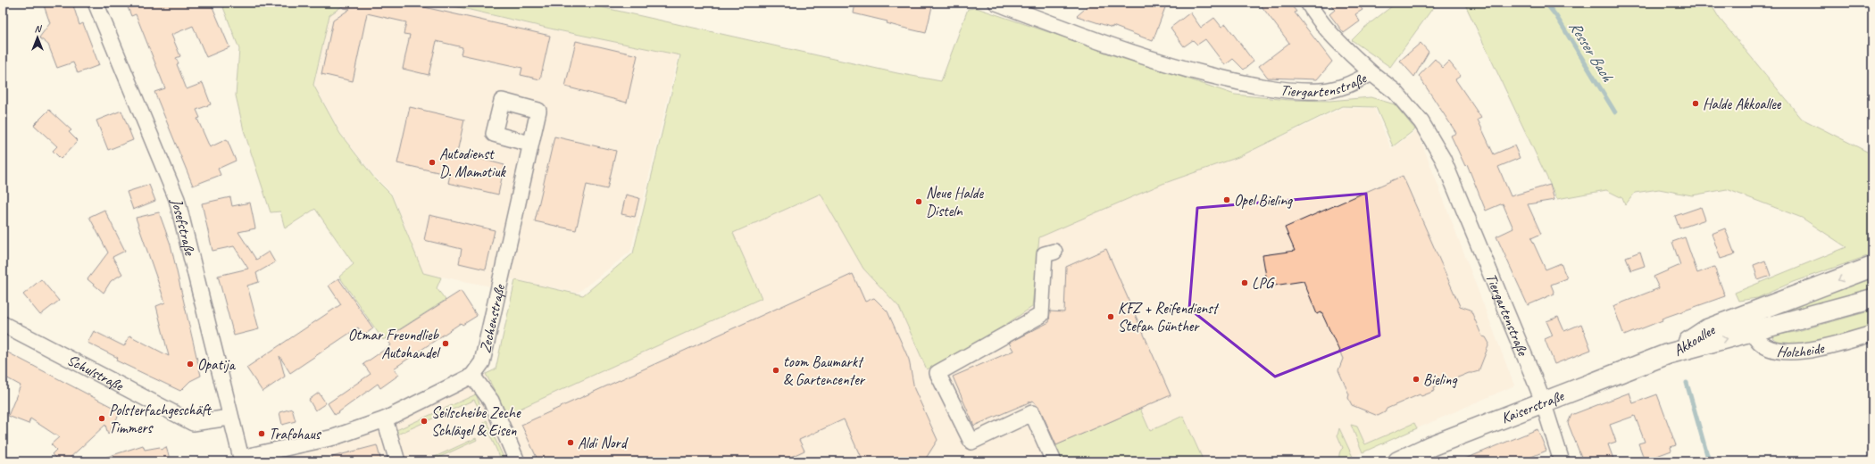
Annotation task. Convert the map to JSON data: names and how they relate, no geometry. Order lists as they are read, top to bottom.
{
  "streets": {
    "main road": ["Akkoallee", "Kaiserstraße"],
    "street": [
      "Tiergartenstraße",
      "Josefstraße",
      "Zechenstraße",
      "Holzheide",
      "Schulstraße"
    ]
  },
  "crossings": [
    ["Tiergartenstraße", "Kaiserstraße"],
    ["Josefstraße", "Zechenstraße"],
    ["Josefstraße", "Schulstraße"],
    ["Akkoallee", "Holzheide"],
    ["Akkoallee", "Kaiserstraße"]
  ],
  "water": ["Resser Bach"],
  "places": [
    "Halde Akkoallee",
    "Autodienst D. Mamotiuk",
    "Opel Bieling",
    "Neue Halde Disteln",
    "LPG",
    "KFZ + Reifendienst Stefan Günther",
    "Otmar Freundlieb Autohandel",
    "Opatija",
    "toom Baumarkt & Gartencenter",
    "Bieling",
    "Polsterfachgeschäft Timmers",
    "Seilscheibe Zeche Schlägel & Eisen",
    "Trafohaus",
    "Aldi Nord"
  ],
  "north": "top"
}
